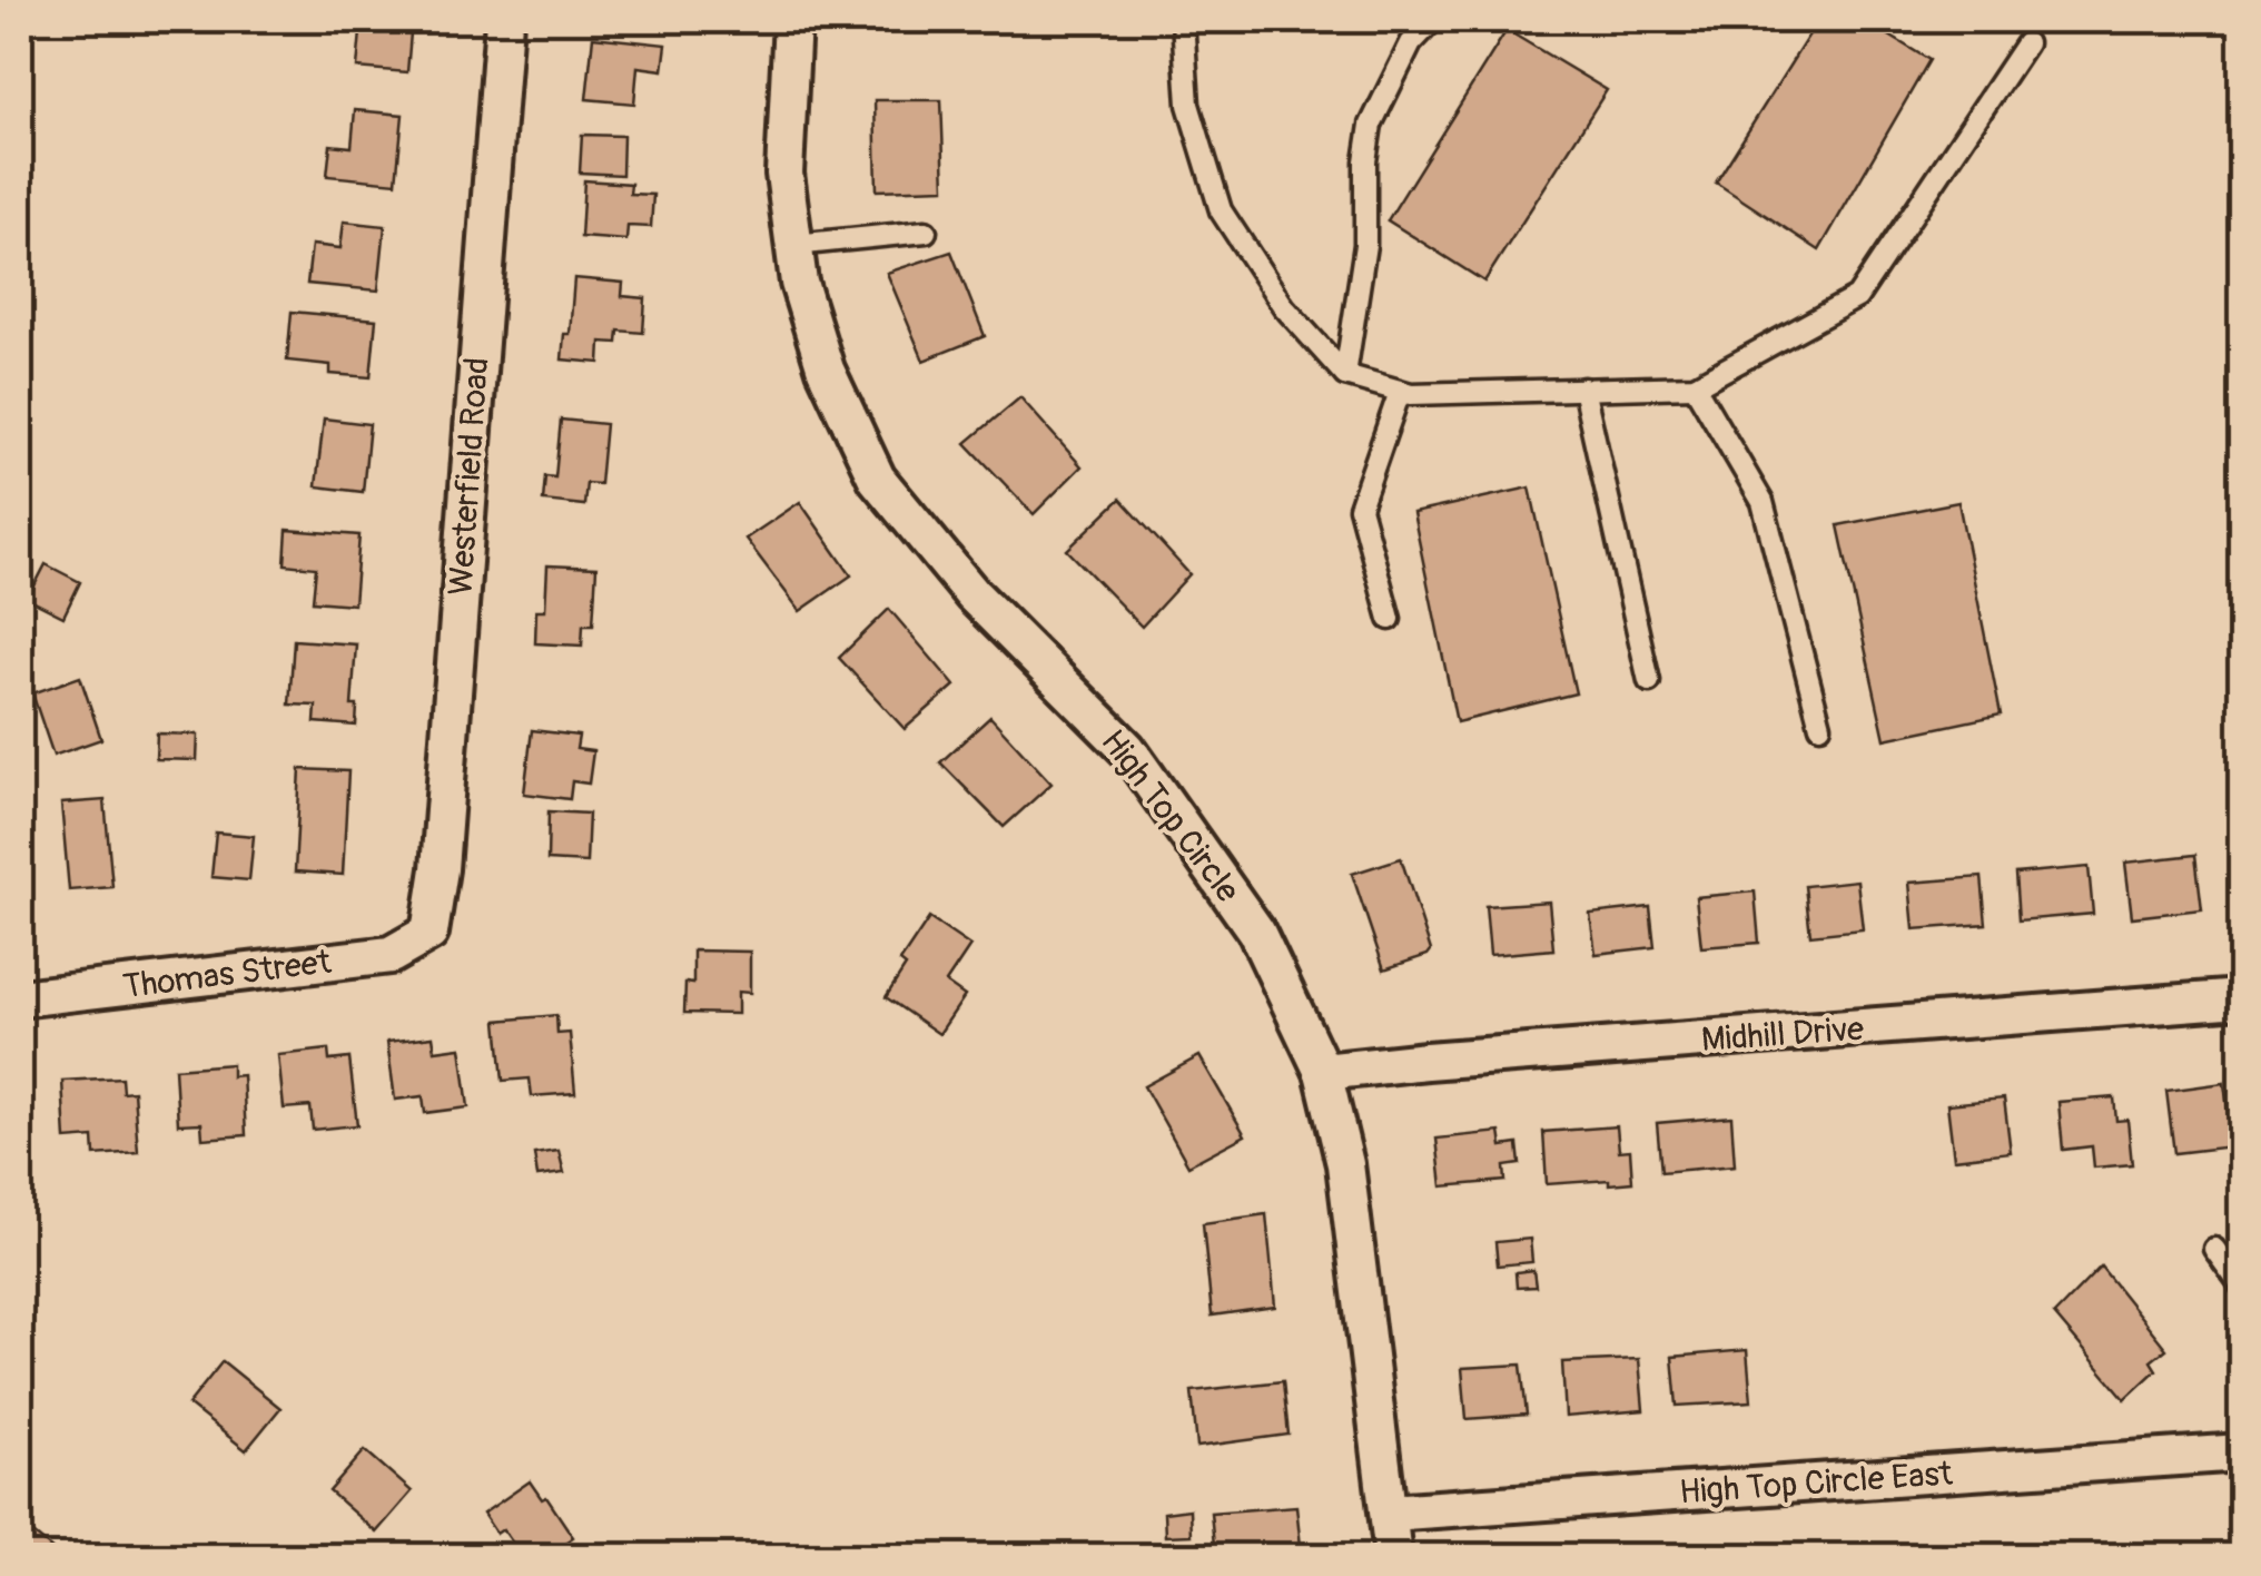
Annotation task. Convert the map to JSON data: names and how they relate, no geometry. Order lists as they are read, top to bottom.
{
  "streets": {
    "street": [
      "Westerfield Road",
      "High Top Circle",
      "Thomas Street",
      "Midhill Drive",
      "High Top Circle East"
    ]
  },
  "crossings": [
    ["Westerfield Road", "Thomas Street"],
    ["High Top Circle", "Midhill Drive"],
    ["High Top Circle", "High Top Circle East"]
  ]
}
